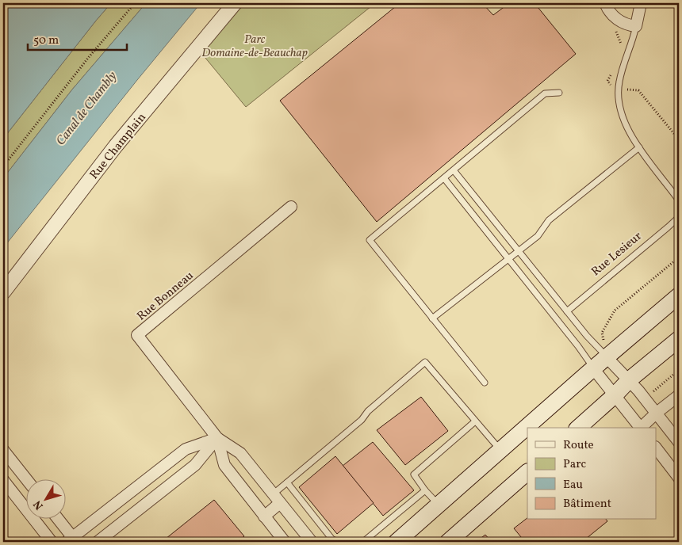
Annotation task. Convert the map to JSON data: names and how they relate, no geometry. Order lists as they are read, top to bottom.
{
  "streets": {
    "street": ["Rue Champlain", "Rue Bonneau"],
    "lane": ["Rue Lesieur"]
  },
  "water": ["Canal de Chambly"],
  "parks": ["Parc Domaine-de-Beauchap"],
  "legend": [
    "Route",
    "Parc",
    "Eau",
    "Bâtiment"
  ],
  "scale_bar": "50 m",
  "north": "bottom left"
}
